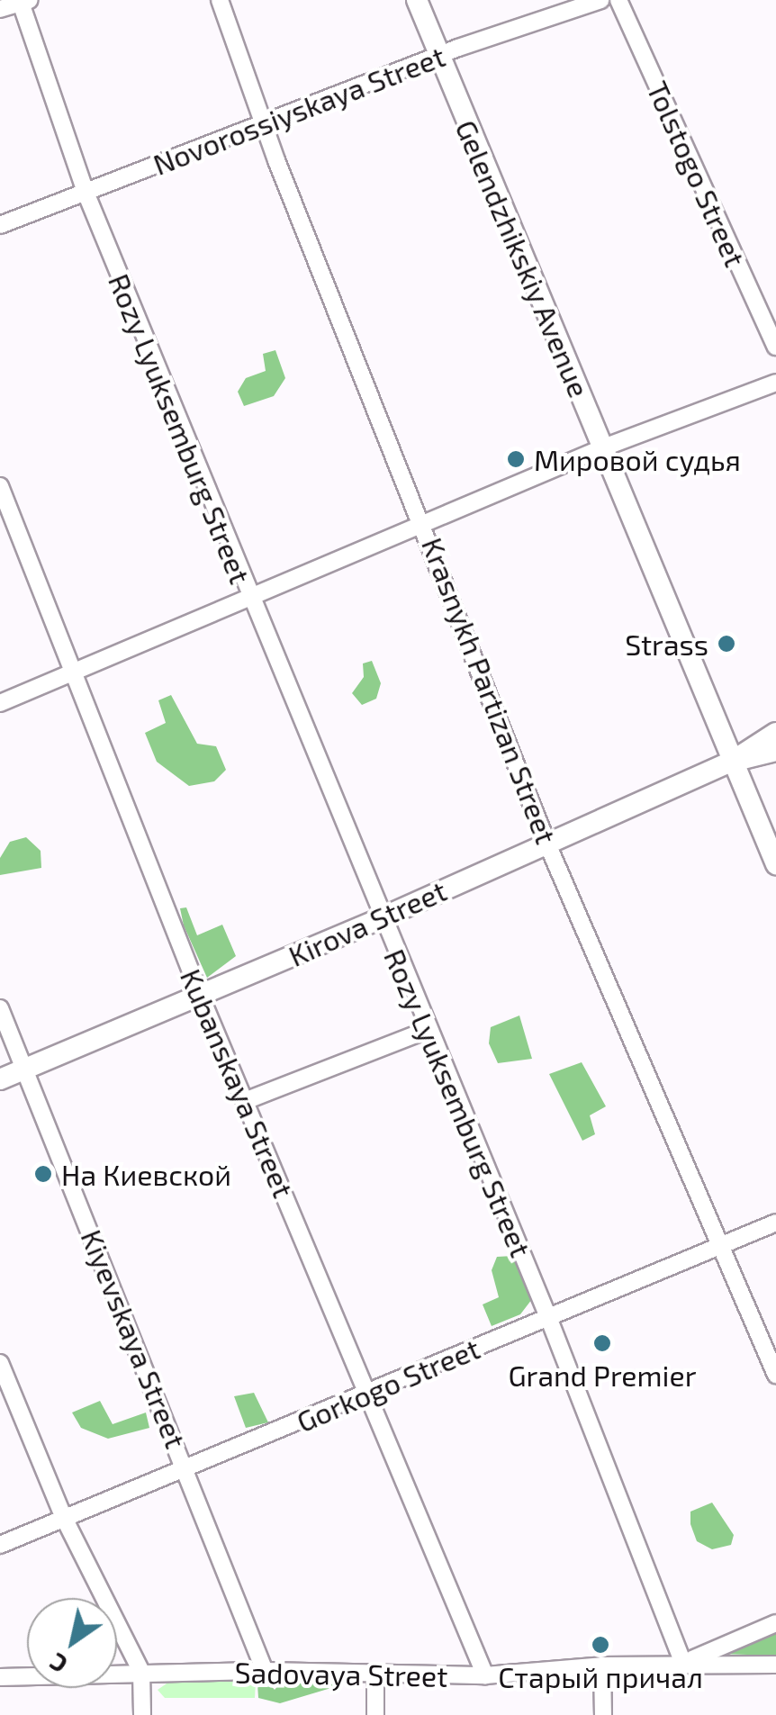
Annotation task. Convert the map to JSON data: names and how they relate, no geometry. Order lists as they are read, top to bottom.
{
  "streets": {
    "main road": ["Gelendzhikskiy Avenue", "Kirova Street"],
    "street": [
      "Novorossiyskaya Street",
      "Tolstogo Street",
      "Rozy Lyuksemburg Street",
      "Krasnykh Partizan Street",
      "Kubanskaya Street",
      "Kiyevskaya Street",
      "Gorkogo Street",
      "Sadovaya Street"
    ]
  },
  "crossings": [
    ["Novorossiyskaya Street", "Gelendzhikskiy Avenue"],
    ["Novorossiyskaya Street", "Rozy Lyuksemburg Street"],
    ["Novorossiyskaya Street", "Krasnykh Partizan Street"],
    ["Gelendzhikskiy Avenue", "Kirova Street"],
    ["Rozy Lyuksemburg Street", "Kirova Street"],
    ["Rozy Lyuksemburg Street", "Gorkogo Street"],
    ["Rozy Lyuksemburg Street", "Sadovaya Street"],
    ["Krasnykh Partizan Street", "Kirova Street"],
    ["Krasnykh Partizan Street", "Gorkogo Street"],
    ["Kirova Street", "Kubanskaya Street"],
    ["Kirova Street", "Kiyevskaya Street"],
    ["Kubanskaya Street", "Gorkogo Street"],
    ["Kubanskaya Street", "Sadovaya Street"],
    ["Kiyevskaya Street", "Gorkogo Street"],
    ["Kiyevskaya Street", "Sadovaya Street"]
  ],
  "places": [
    "Мировой судья",
    "Strass",
    "На Киевской",
    "Grand Premier",
    "Старый причал"
  ],
  "north": "bottom left"
}
